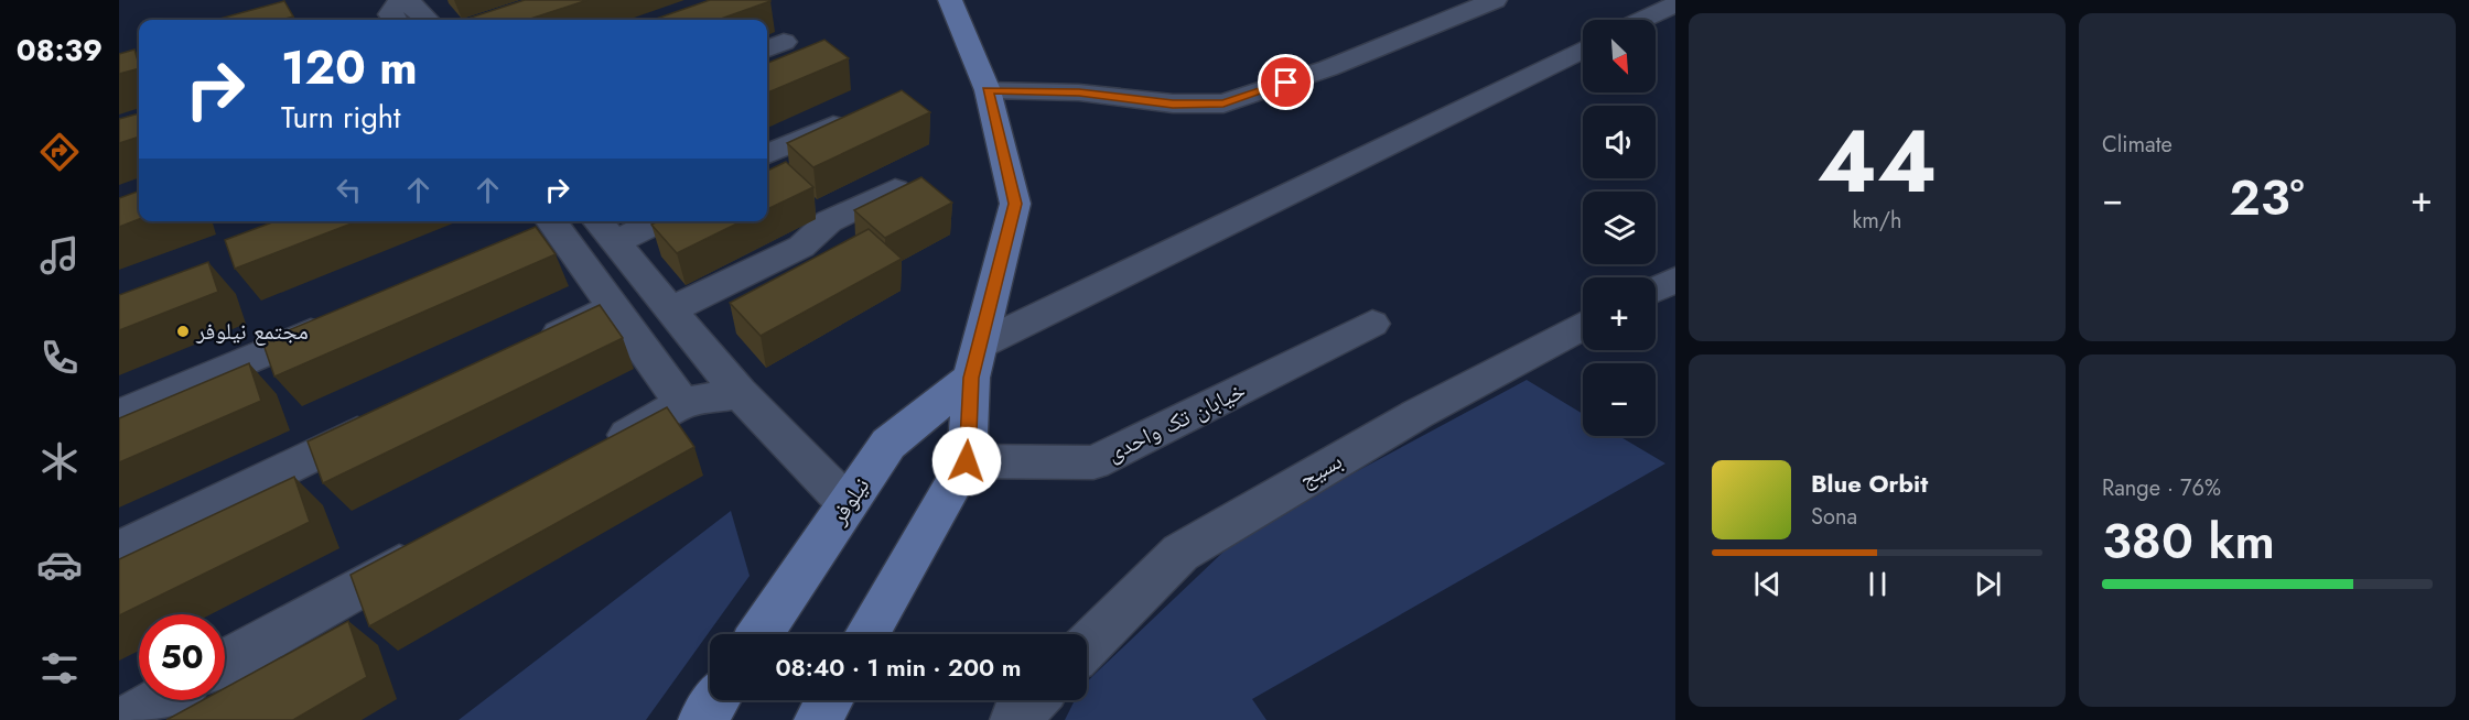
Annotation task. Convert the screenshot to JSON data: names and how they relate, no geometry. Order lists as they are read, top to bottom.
{
  "streets": {
    "main road": ["نیلوفر"],
    "street": ["خیابان تک واحدی", "بسیج"]
  },
  "places": ["مجتمع نیلوفر"],
  "north": "bottom right",
  "page": {
    "tabs": "08:39",
    "tile": [
      ["44", "km/h"],
      "Climate",
      ["Range · 76%", "380 km"]
    ],
    "map_buttons": ["+", "−"],
    "turn": ["120 m", "Turn right"],
    "heat": ["−", "23°", "+"],
    "song": ["Blue Orbit", "Sona"],
    "limit": "50",
    "trip": "08:40 · 1 min · 200 m"
  }
}
